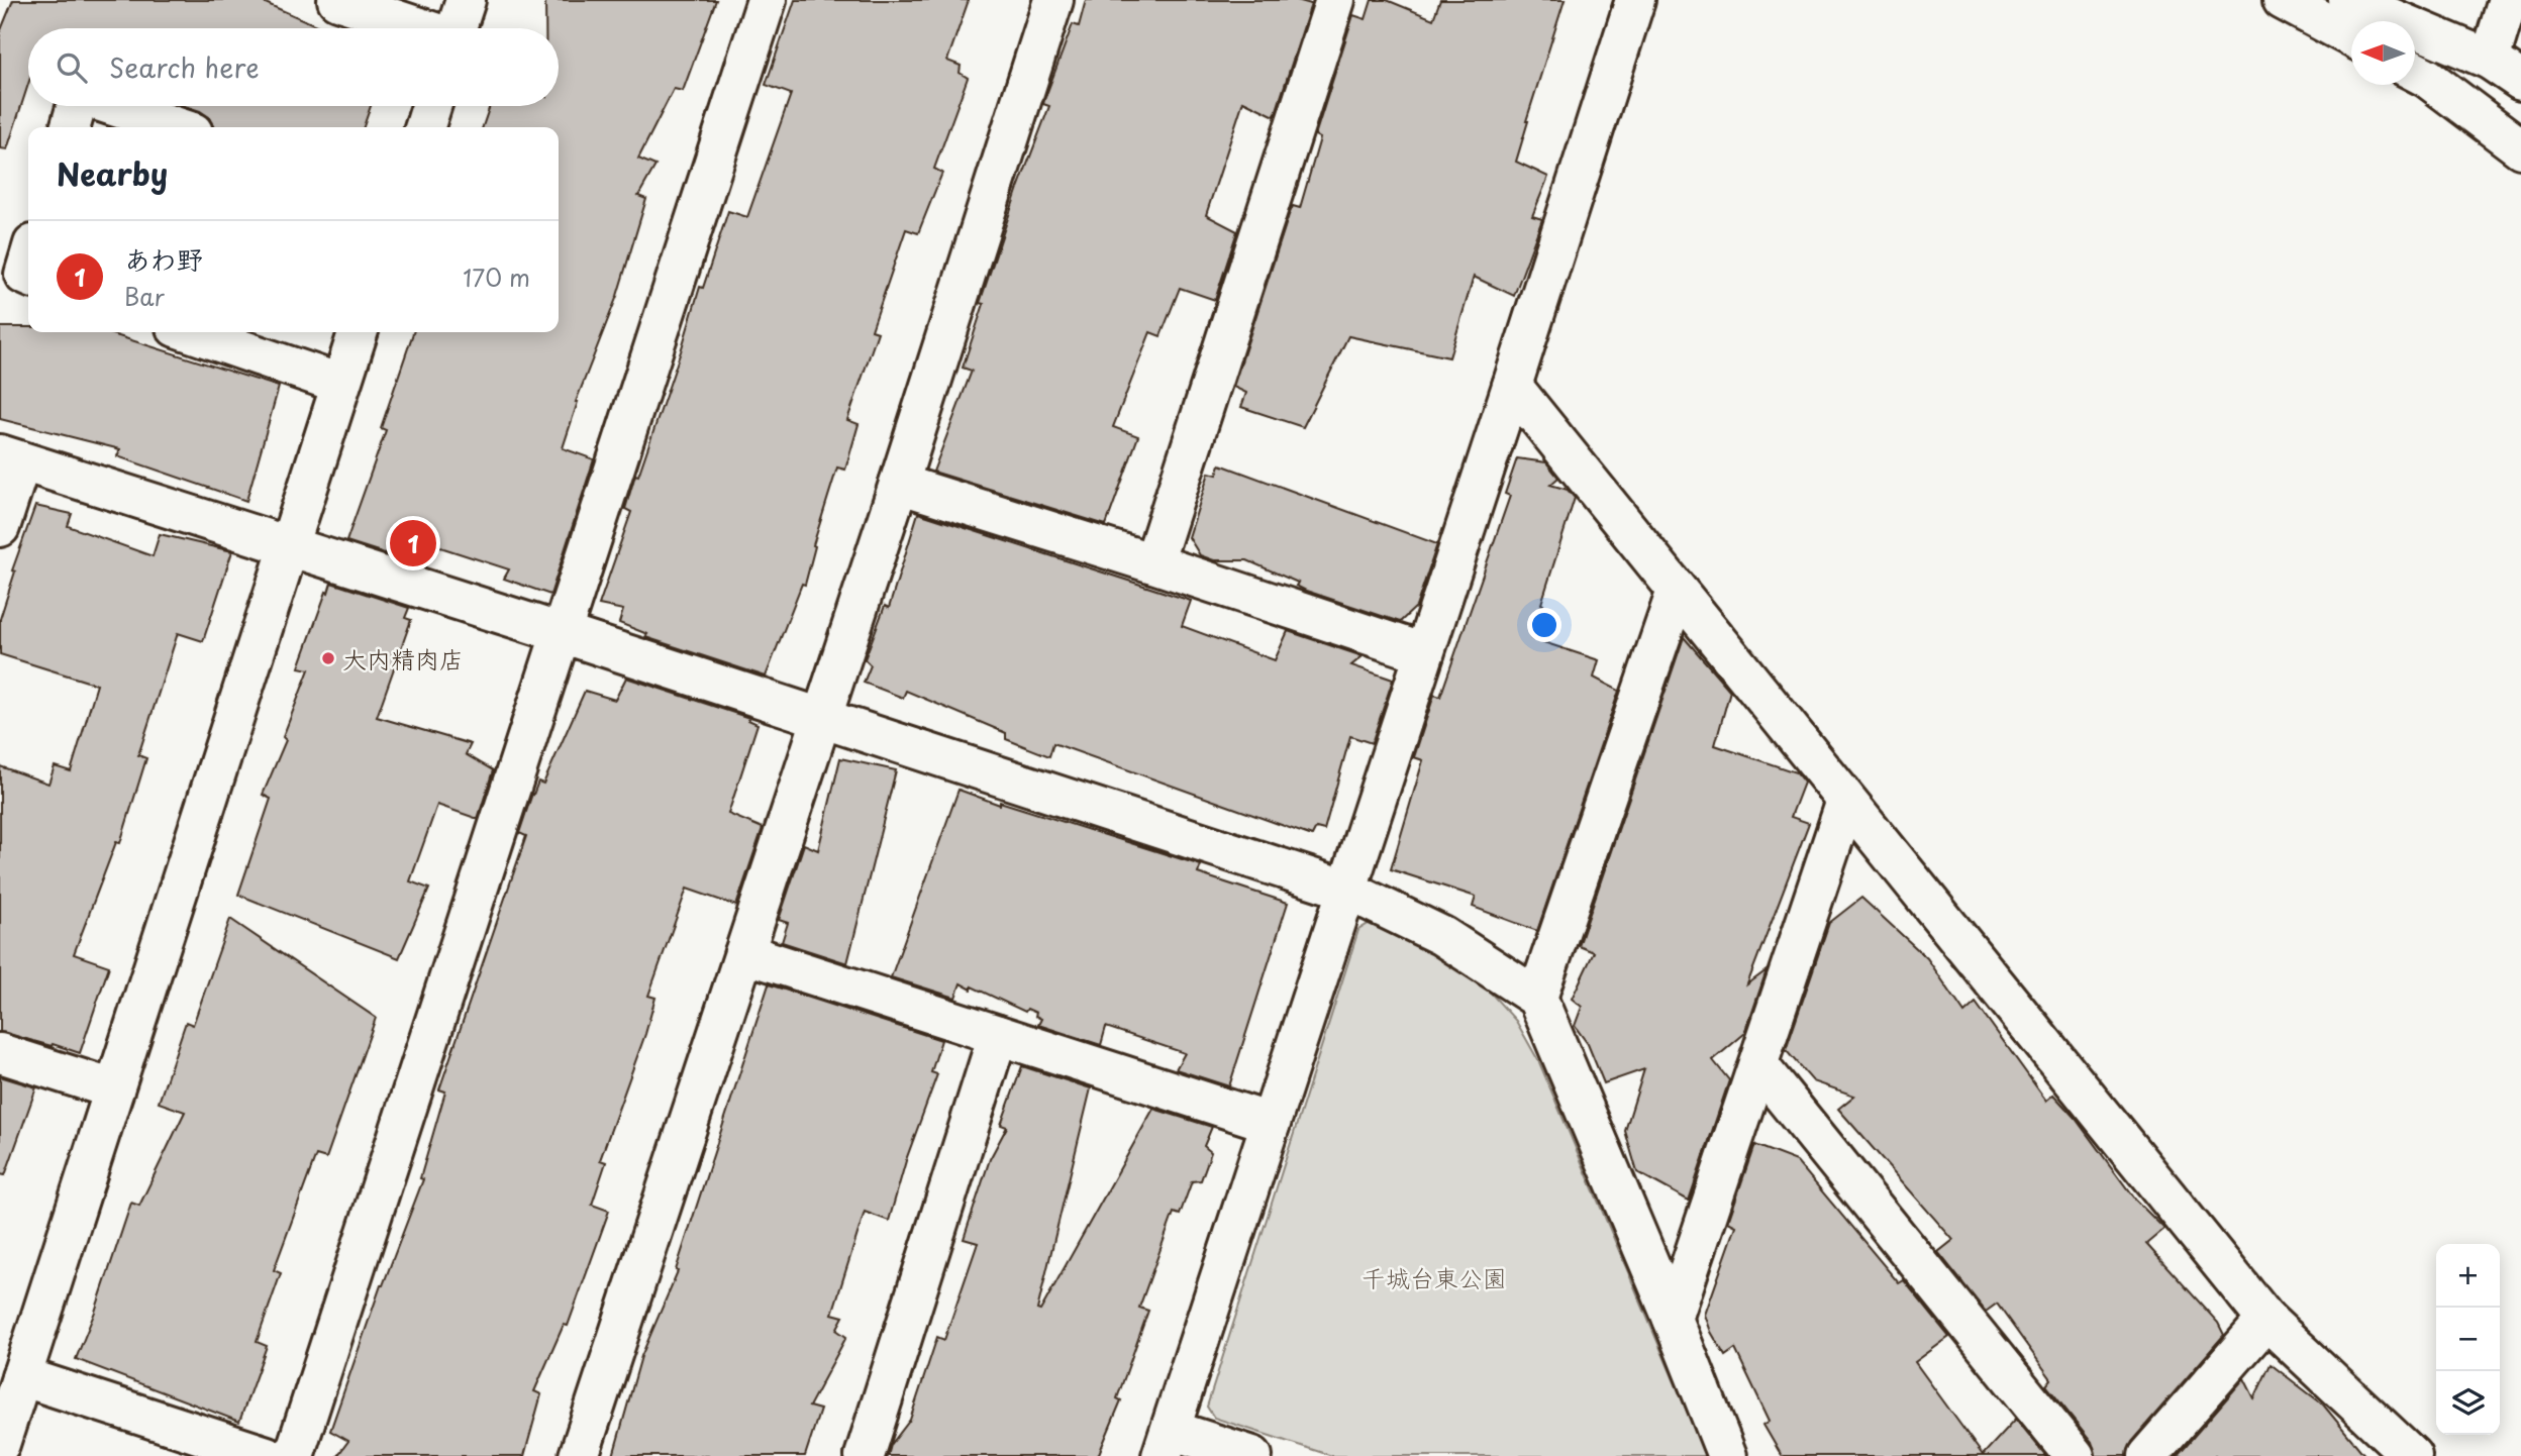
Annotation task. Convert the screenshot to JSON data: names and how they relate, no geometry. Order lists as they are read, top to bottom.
{
  "parks": ["千城台東公園"],
  "places": ["大内精肉店"],
  "north": "left",
  "page": {
    "search": "Search here",
    "heading": "Nearby",
    "list": [
      {
        "mark": "1",
        "name": "あわ野",
        "note": "Bar",
        "value": "170 m"
      }
    ],
    "pins": "1",
    "map_buttons": ["+", "−"]
  }
}
